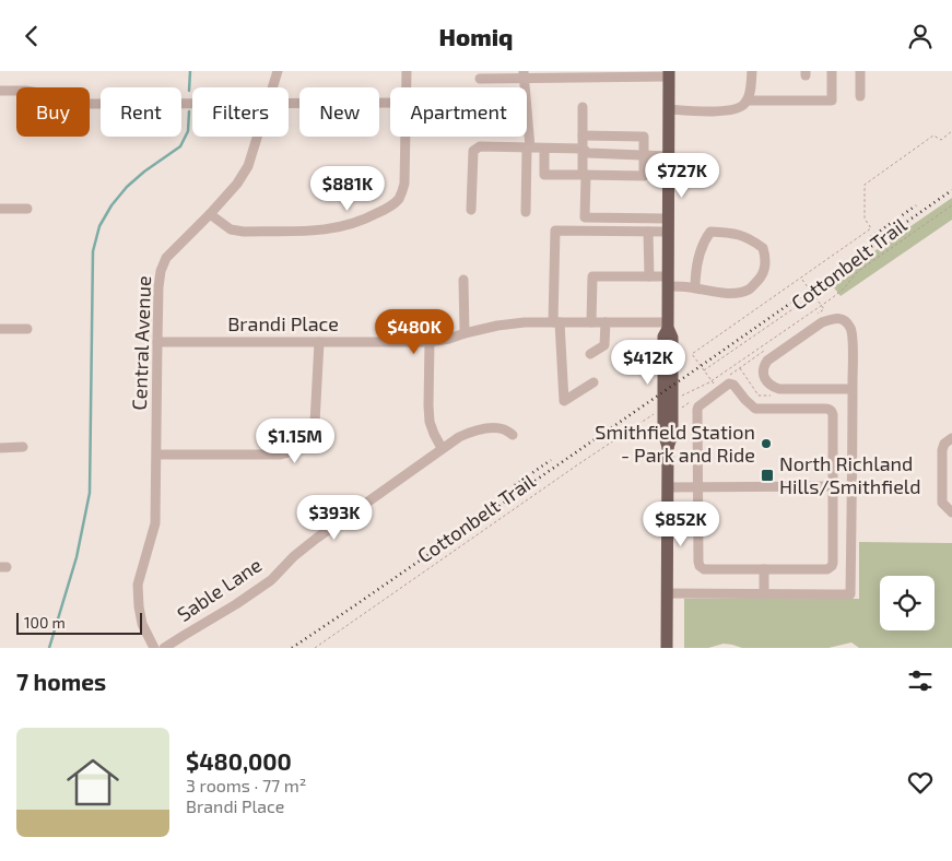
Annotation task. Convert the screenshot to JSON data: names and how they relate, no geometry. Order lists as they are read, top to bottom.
{
  "streets": {
    "street": ["Brandi Place", "Central Avenue", "Sable Lane"],
    "path": ["Cottonbelt Trail"]
  },
  "crossings": [
    ["Brandi Place", "Central Avenue"]
  ],
  "places": {
    "other": ["Smithfield Station - Park and Ride"],
    "transit": ["North Richland Hills/Smithfield"]
  },
  "scale_bar": "100 m",
  "page": {
    "header": "Homiq",
    "chip": [
      "Buy",
      "Rent",
      "Filters",
      "New",
      "Apartment"
    ],
    "price": [
      "$727K",
      "$881K",
      "$480K",
      "$412K",
      "$1.15M",
      "$393K",
      "$852K"
    ],
    "scale": "100 m",
    "heading": "7 homes",
    "list": [
      {
        "name": "$480,000",
        "note": "3 rooms · 77 m² · Brandi Place"
      }
    ]
  }
}
